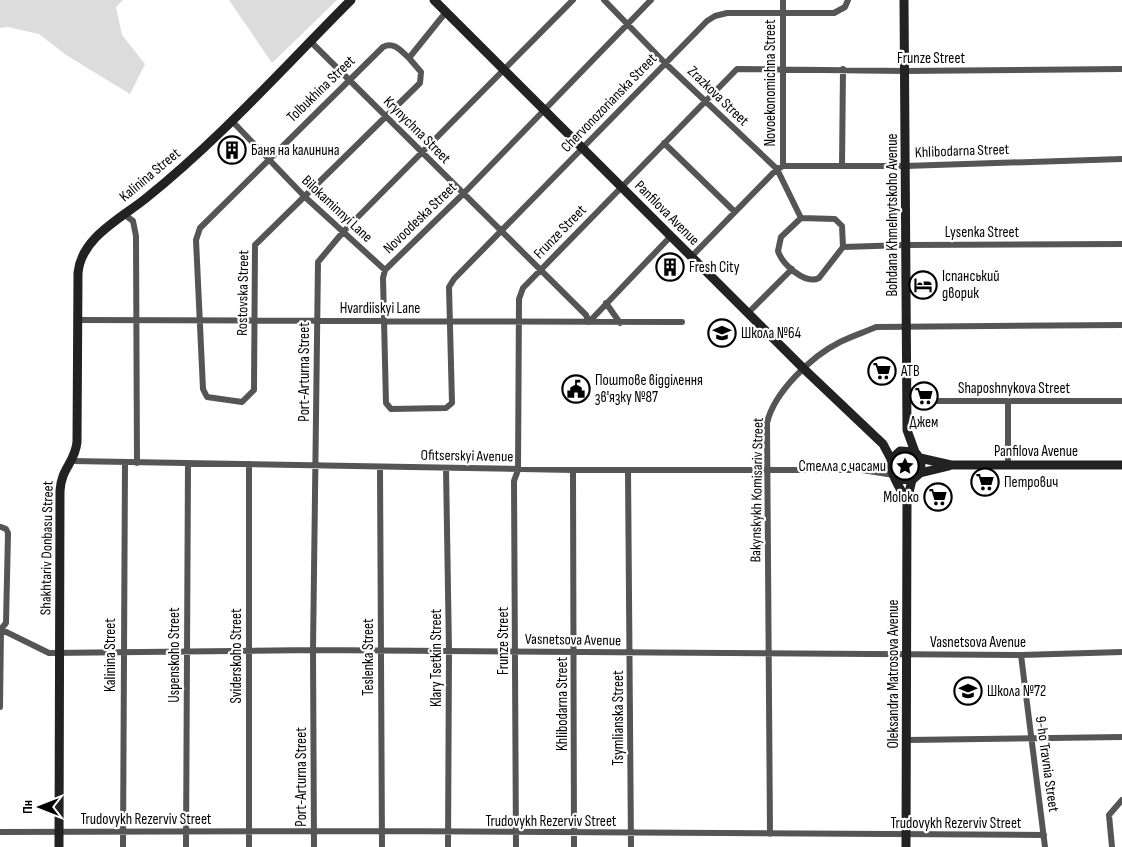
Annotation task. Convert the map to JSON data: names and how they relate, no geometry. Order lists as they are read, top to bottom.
{
  "streets": {
    "main road": [
      "Kalinina Street",
      "Panfilova Avenue",
      "Bohdana Khmelnytskoho Avenue",
      "Shakhtariv Donbasu Street",
      "Oleksandra Matrosova Avenue"
    ],
    "street": [
      "Frunze Street",
      "Novoekonomichna Street",
      "Tolbukhina Street",
      "Zrazkova Street",
      "Chervonozorianska Street",
      "Krynychna Street",
      "Khlibodarna Street",
      "Bilokaminnyi Lane",
      "Novoodeska Street",
      "Lysenka Street",
      "Rostovska Street",
      "Hvardiiskyi Lane",
      "Port-Arturna Street",
      "Shaposhnykova Street",
      "Ofitserskyi Avenue",
      "Bakynskykh Komisariv Street",
      "Vasnetsova Avenue",
      "Uspenskoho Street",
      "Sviderskoho Street",
      "Teslenka Street",
      "Klary Tsetkin Street",
      "Tsymlianska Street",
      "9-ho Travnia Street",
      "Trudovykh Rezerviv Street"
    ]
  },
  "crossings": [
    ["Frunze Street", "Novoekonomichna Street"],
    ["Frunze Street", "Zrazkova Street"],
    ["Frunze Street", "Krynychna Street"],
    ["Frunze Street", "Panfilova Avenue"],
    ["Frunze Street", "Bohdana Khmelnytskoho Avenue"],
    ["Frunze Street", "Hvardiiskyi Lane"],
    ["Frunze Street", "Ofitserskyi Avenue"],
    ["Frunze Street", "Vasnetsova Avenue"],
    ["Frunze Street", "Trudovykh Rezerviv Street"],
    ["Novoekonomichna Street", "Zrazkova Street"],
    ["Novoekonomichna Street", "Chervonozorianska Street"],
    ["Novoekonomichna Street", "Khlibodarna Street"],
    ["Tolbukhina Street", "Krynychna Street"],
    ["Tolbukhina Street", "Bilokaminnyi Lane"],
    ["Tolbukhina Street", "Rostovska Street"],
    ["Tolbukhina Street", "Hvardiiskyi Lane"],
    ["Zrazkova Street", "Chervonozorianska Street"],
    ["Zrazkova Street", "Khlibodarna Street"],
    ["Zrazkova Street", "Novoodeska Street"],
    ["Zrazkova Street", "Lysenka Street"],
    ["Chervonozorianska Street", "Krynychna Street"],
    ["Chervonozorianska Street", "Panfilova Avenue"],
    ["Chervonozorianska Street", "Novoodeska Street"],
    ["Chervonozorianska Street", "Hvardiiskyi Lane"],
    ["Krynychna Street", "Kalinina Street"],
    ["Krynychna Street", "Novoodeska Street"],
    ["Krynychna Street", "Rostovska Street"],
    ["Krynychna Street", "Hvardiiskyi Lane"],
    ["Krynychna Street", "Port-Arturna Street"],
    ["Khlibodarna Street", "Bohdana Khmelnytskoho Avenue"],
    ["Khlibodarna Street", "Ofitserskyi Avenue"],
    ["Khlibodarna Street", "Vasnetsova Avenue"],
    ["Khlibodarna Street", "Trudovykh Rezerviv Street"],
    ["Kalinina Street", "Bilokaminnyi Lane"],
    ["Kalinina Street", "Hvardiiskyi Lane"],
    ["Kalinina Street", "Ofitserskyi Avenue"],
    ["Kalinina Street", "Shakhtariv Donbasu Street"],
    ["Kalinina Street", "Vasnetsova Avenue"],
    ["Kalinina Street", "Trudovykh Rezerviv Street"],
    ["Bilokaminnyi Lane", "Novoodeska Street"],
    ["Bilokaminnyi Lane", "Rostovska Street"],
    ["Bilokaminnyi Lane", "Port-Arturna Street"],
    ["Panfilova Avenue", "Novoodeska Street"],
    ["Panfilova Avenue", "Port-Arturna Street"],
    ["Panfilova Avenue", "Bakynskykh Komisariv Street"],
    ["Bohdana Khmelnytskoho Avenue", "Lysenka Street"],
    ["Bohdana Khmelnytskoho Avenue", "Shaposhnykova Street"],
    ["Bohdana Khmelnytskoho Avenue", "Bakynskykh Komisariv Street"],
    ["Novoodeska Street", "Hvardiiskyi Lane"],
    ["Rostovska Street", "Hvardiiskyi Lane"],
    ["Hvardiiskyi Lane", "Port-Arturna Street"],
    ["Hvardiiskyi Lane", "Shakhtariv Donbasu Street"],
    ["Port-Arturna Street", "Ofitserskyi Avenue"],
    ["Port-Arturna Street", "Vasnetsova Avenue"],
    ["Port-Arturna Street", "Trudovykh Rezerviv Street"],
    ["Ofitserskyi Avenue", "Bakynskykh Komisariv Street"],
    ["Ofitserskyi Avenue", "Shakhtariv Donbasu Street"],
    ["Ofitserskyi Avenue", "Uspenskoho Street"],
    ["Ofitserskyi Avenue", "Sviderskoho Street"],
    ["Ofitserskyi Avenue", "Teslenka Street"],
    ["Ofitserskyi Avenue", "Klary Tsetkin Street"],
    ["Ofitserskyi Avenue", "Tsymlianska Street"],
    ["Bakynskykh Komisariv Street", "Vasnetsova Avenue"],
    ["Bakynskykh Komisariv Street", "Trudovykh Rezerviv Street"],
    ["Shakhtariv Donbasu Street", "Vasnetsova Avenue"],
    ["Shakhtariv Donbasu Street", "Trudovykh Rezerviv Street"],
    ["Vasnetsova Avenue", "Uspenskoho Street"],
    ["Vasnetsova Avenue", "Sviderskoho Street"],
    ["Vasnetsova Avenue", "Teslenka Street"],
    ["Vasnetsova Avenue", "Klary Tsetkin Street"],
    ["Vasnetsova Avenue", "Oleksandra Matrosova Avenue"],
    ["Vasnetsova Avenue", "Tsymlianska Street"],
    ["Vasnetsova Avenue", "9-ho Travnia Street"],
    ["Uspenskoho Street", "Trudovykh Rezerviv Street"],
    ["Sviderskoho Street", "Trudovykh Rezerviv Street"],
    ["Teslenka Street", "Trudovykh Rezerviv Street"],
    ["Klary Tsetkin Street", "Trudovykh Rezerviv Street"],
    ["Oleksandra Matrosova Avenue", "Trudovykh Rezerviv Street"],
    ["Tsymlianska Street", "Trudovykh Rezerviv Street"],
    ["9-ho Travnia Street", "Trudovykh Rezerviv Street"]
  ],
  "places": {
    "building": ["Баня на калинина", "Fresh City"],
    "hotel": ["Іспанський дворик"],
    "school or university": ["Школа №64", "Школа №72"],
    "supermarket": [
      "ATB",
      "Джем",
      "Петрович",
      "Moloko"
    ],
    "public building": ["Поштове відділення зв'язку №87"],
    "place": ["Стелла с часами"]
  },
  "north": "left"
}
